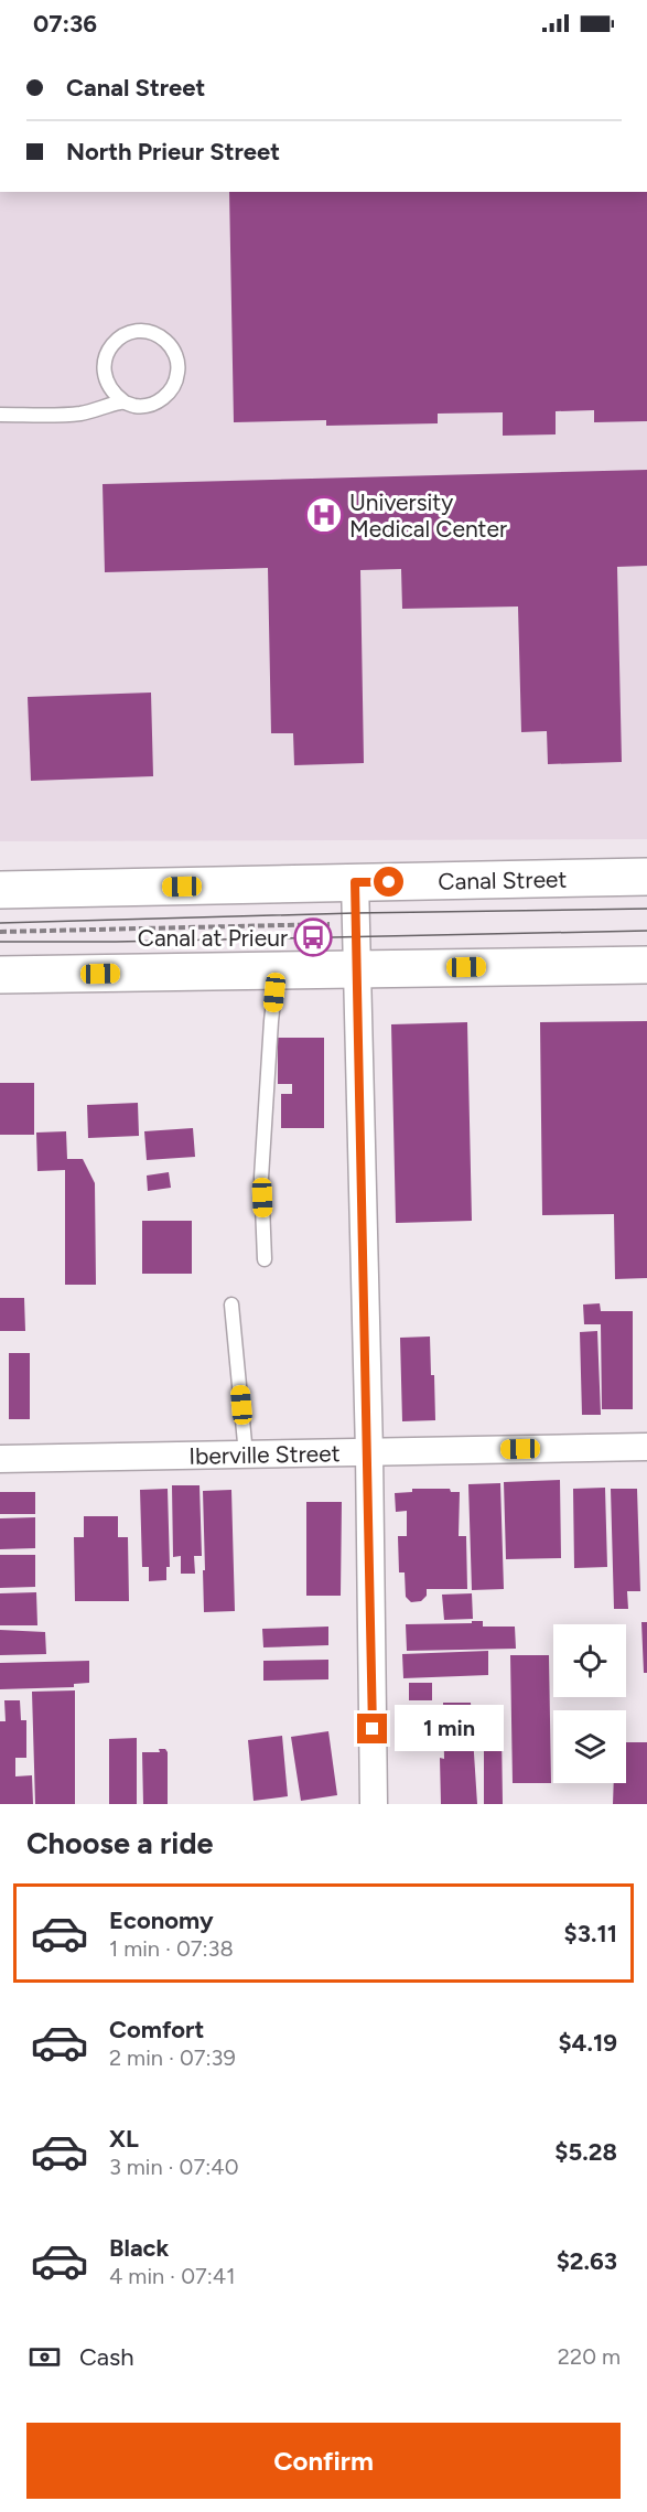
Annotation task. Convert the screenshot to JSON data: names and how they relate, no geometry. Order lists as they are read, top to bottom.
{
  "streets": {
    "main road": ["Canal Street"],
    "street": ["Iberville Street"]
  },
  "places": {
    "hospital": ["University Medical Center"],
    "bus stop": ["Canal at Prieur"]
  },
  "page": {
    "status": "07:36",
    "banner": ["Canal Street", "North Prieur Street"],
    "bubble": "1 min",
    "heading": "Choose a ride",
    "list": [
      {
        "name": "Economy",
        "note": "1 min · 07:38",
        "value": "$3.11"
      },
      {
        "name": "Comfort",
        "note": "2 min · 07:39",
        "value": "$4.19"
      },
      {
        "name": "XL",
        "note": "3 min · 07:40",
        "value": "$5.28"
      },
      {
        "name": "Black",
        "note": "4 min · 07:41",
        "value": "$2.63"
      }
    ],
    "pay": ["Cash", "220 m"],
    "buttons": "Confirm"
  }
}
